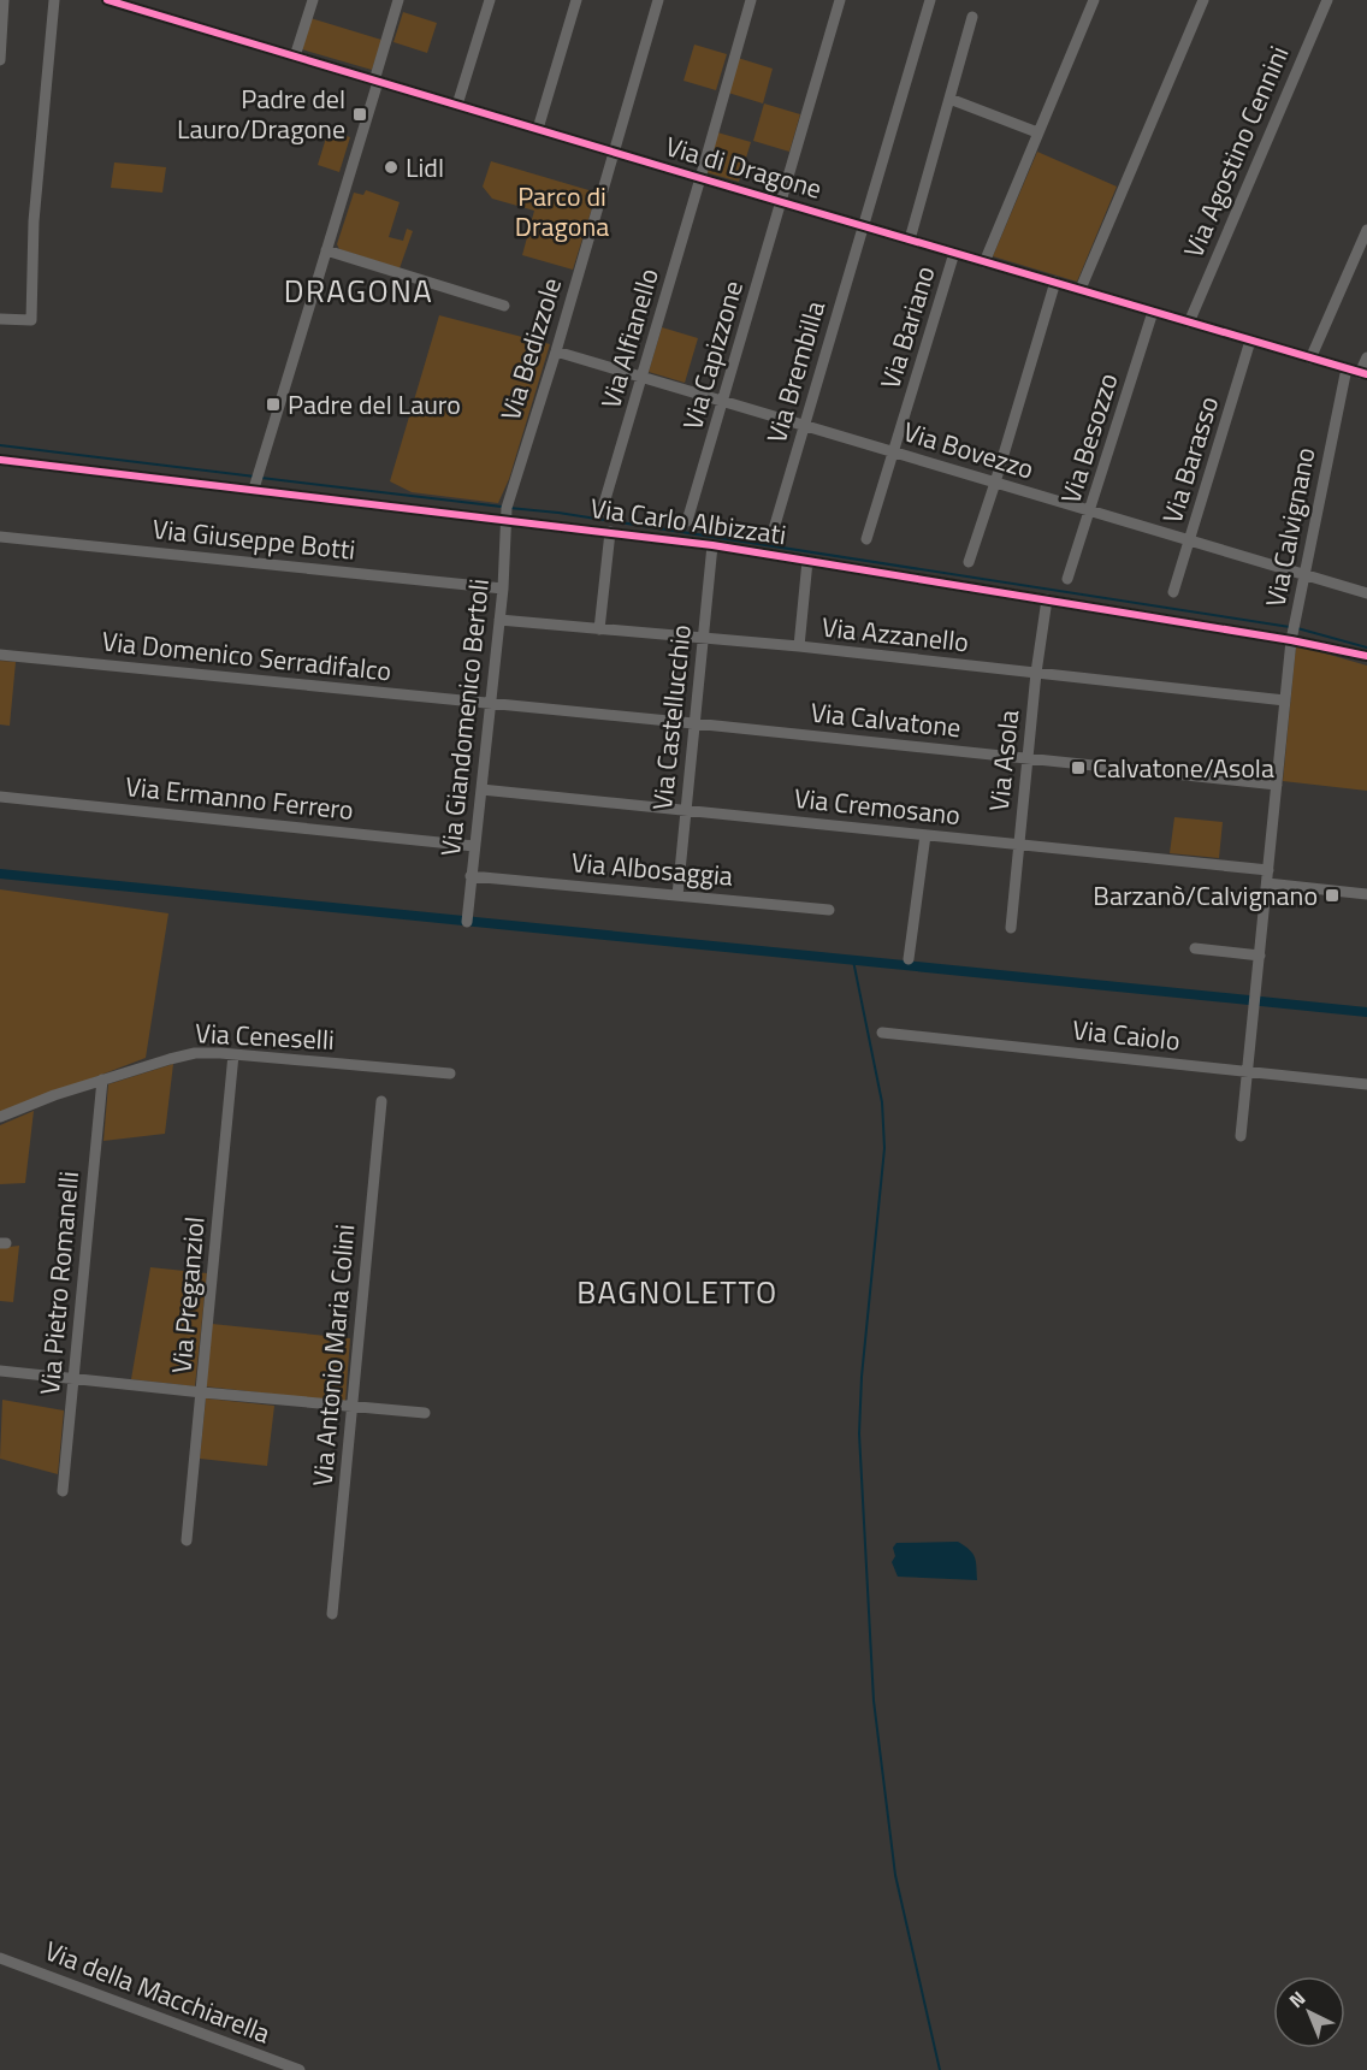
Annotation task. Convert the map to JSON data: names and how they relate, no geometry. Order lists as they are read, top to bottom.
{
  "streets": {
    "street": [
      "Via Agostino Cennini",
      "Via di Dragone",
      "Via Bariano",
      "Via Alfianello",
      "Via Bedizzole",
      "Via Capizzone",
      "Via Brembilla",
      "Via Besozzo",
      "Via Bovezzo",
      "Via Barasso",
      "Via Carlo Albizzati",
      "Via Calvignano",
      "Via Giuseppe Botti",
      "Via Azzanello",
      "Via Domenico Serradifalco",
      "Via Giandomenico Bertoli",
      "Via Castellucchio",
      "Via Calvatone",
      "Via Asola",
      "Via Ermanno Ferrero",
      "Via Cremosano",
      "Via Albosaggia",
      "Via Caiolo",
      "Via Ceneselli",
      "Via Pietro Romanelli",
      "Via Preganziol",
      "Via Antonio Maria Colini",
      "Via della Macchiarella"
    ]
  },
  "crossings": [
    ["Via Agostino Cennini", "Via di Dragone"],
    ["Via di Dragone", "Via Bariano"],
    ["Via di Dragone", "Via Alfianello"],
    ["Via di Dragone", "Via Bedizzole"],
    ["Via di Dragone", "Via Capizzone"],
    ["Via di Dragone", "Via Brembilla"],
    ["Via di Dragone", "Via Besozzo"],
    ["Via di Dragone", "Via Barasso"],
    ["Via di Dragone", "Via Calvignano"],
    ["Via Bariano", "Via Bovezzo"],
    ["Via Alfianello", "Via Bovezzo"],
    ["Via Bedizzole", "Via Bovezzo"],
    ["Via Bedizzole", "Via Carlo Albizzati"],
    ["Via Bedizzole", "Via Giandomenico Bertoli"],
    ["Via Capizzone", "Via Bovezzo"],
    ["Via Brembilla", "Via Bovezzo"],
    ["Via Besozzo", "Via Bovezzo"],
    ["Via Bovezzo", "Via Barasso"],
    ["Via Bovezzo", "Via Calvignano"],
    ["Via Carlo Albizzati", "Via Calvignano"],
    ["Via Carlo Albizzati", "Via Giandomenico Bertoli"],
    ["Via Carlo Albizzati", "Via Castellucchio"],
    ["Via Carlo Albizzati", "Via Asola"],
    ["Via Calvignano", "Via Azzanello"],
    ["Via Calvignano", "Via Calvatone"],
    ["Via Calvignano", "Via Cremosano"],
    ["Via Calvignano", "Via Caiolo"],
    ["Via Giuseppe Botti", "Via Giandomenico Bertoli"],
    ["Via Azzanello", "Via Giandomenico Bertoli"],
    ["Via Azzanello", "Via Castellucchio"],
    ["Via Azzanello", "Via Asola"],
    ["Via Domenico Serradifalco", "Via Giandomenico Bertoli"],
    ["Via Domenico Serradifalco", "Via Calvatone"],
    ["Via Giandomenico Bertoli", "Via Calvatone"],
    ["Via Giandomenico Bertoli", "Via Ermanno Ferrero"],
    ["Via Giandomenico Bertoli", "Via Cremosano"],
    ["Via Giandomenico Bertoli", "Via Albosaggia"],
    ["Via Castellucchio", "Via Calvatone"],
    ["Via Castellucchio", "Via Cremosano"],
    ["Via Castellucchio", "Via Albosaggia"],
    ["Via Calvatone", "Via Asola"],
    ["Via Asola", "Via Cremosano"],
    ["Via Ceneselli", "Via Pietro Romanelli"],
    ["Via Ceneselli", "Via Preganziol"]
  ],
  "districts": ["DRAGONA", "BAGNOLETTO"],
  "parks": ["Parco di Dragona"],
  "places": {
    "transit": [
      "Padre del Lauro/Dragone",
      "Padre del Lauro",
      "Calvatone/Asola",
      "Barzanò/Calvignano"
    ],
    "other": ["Lidl"]
  },
  "north": "top left"
}
